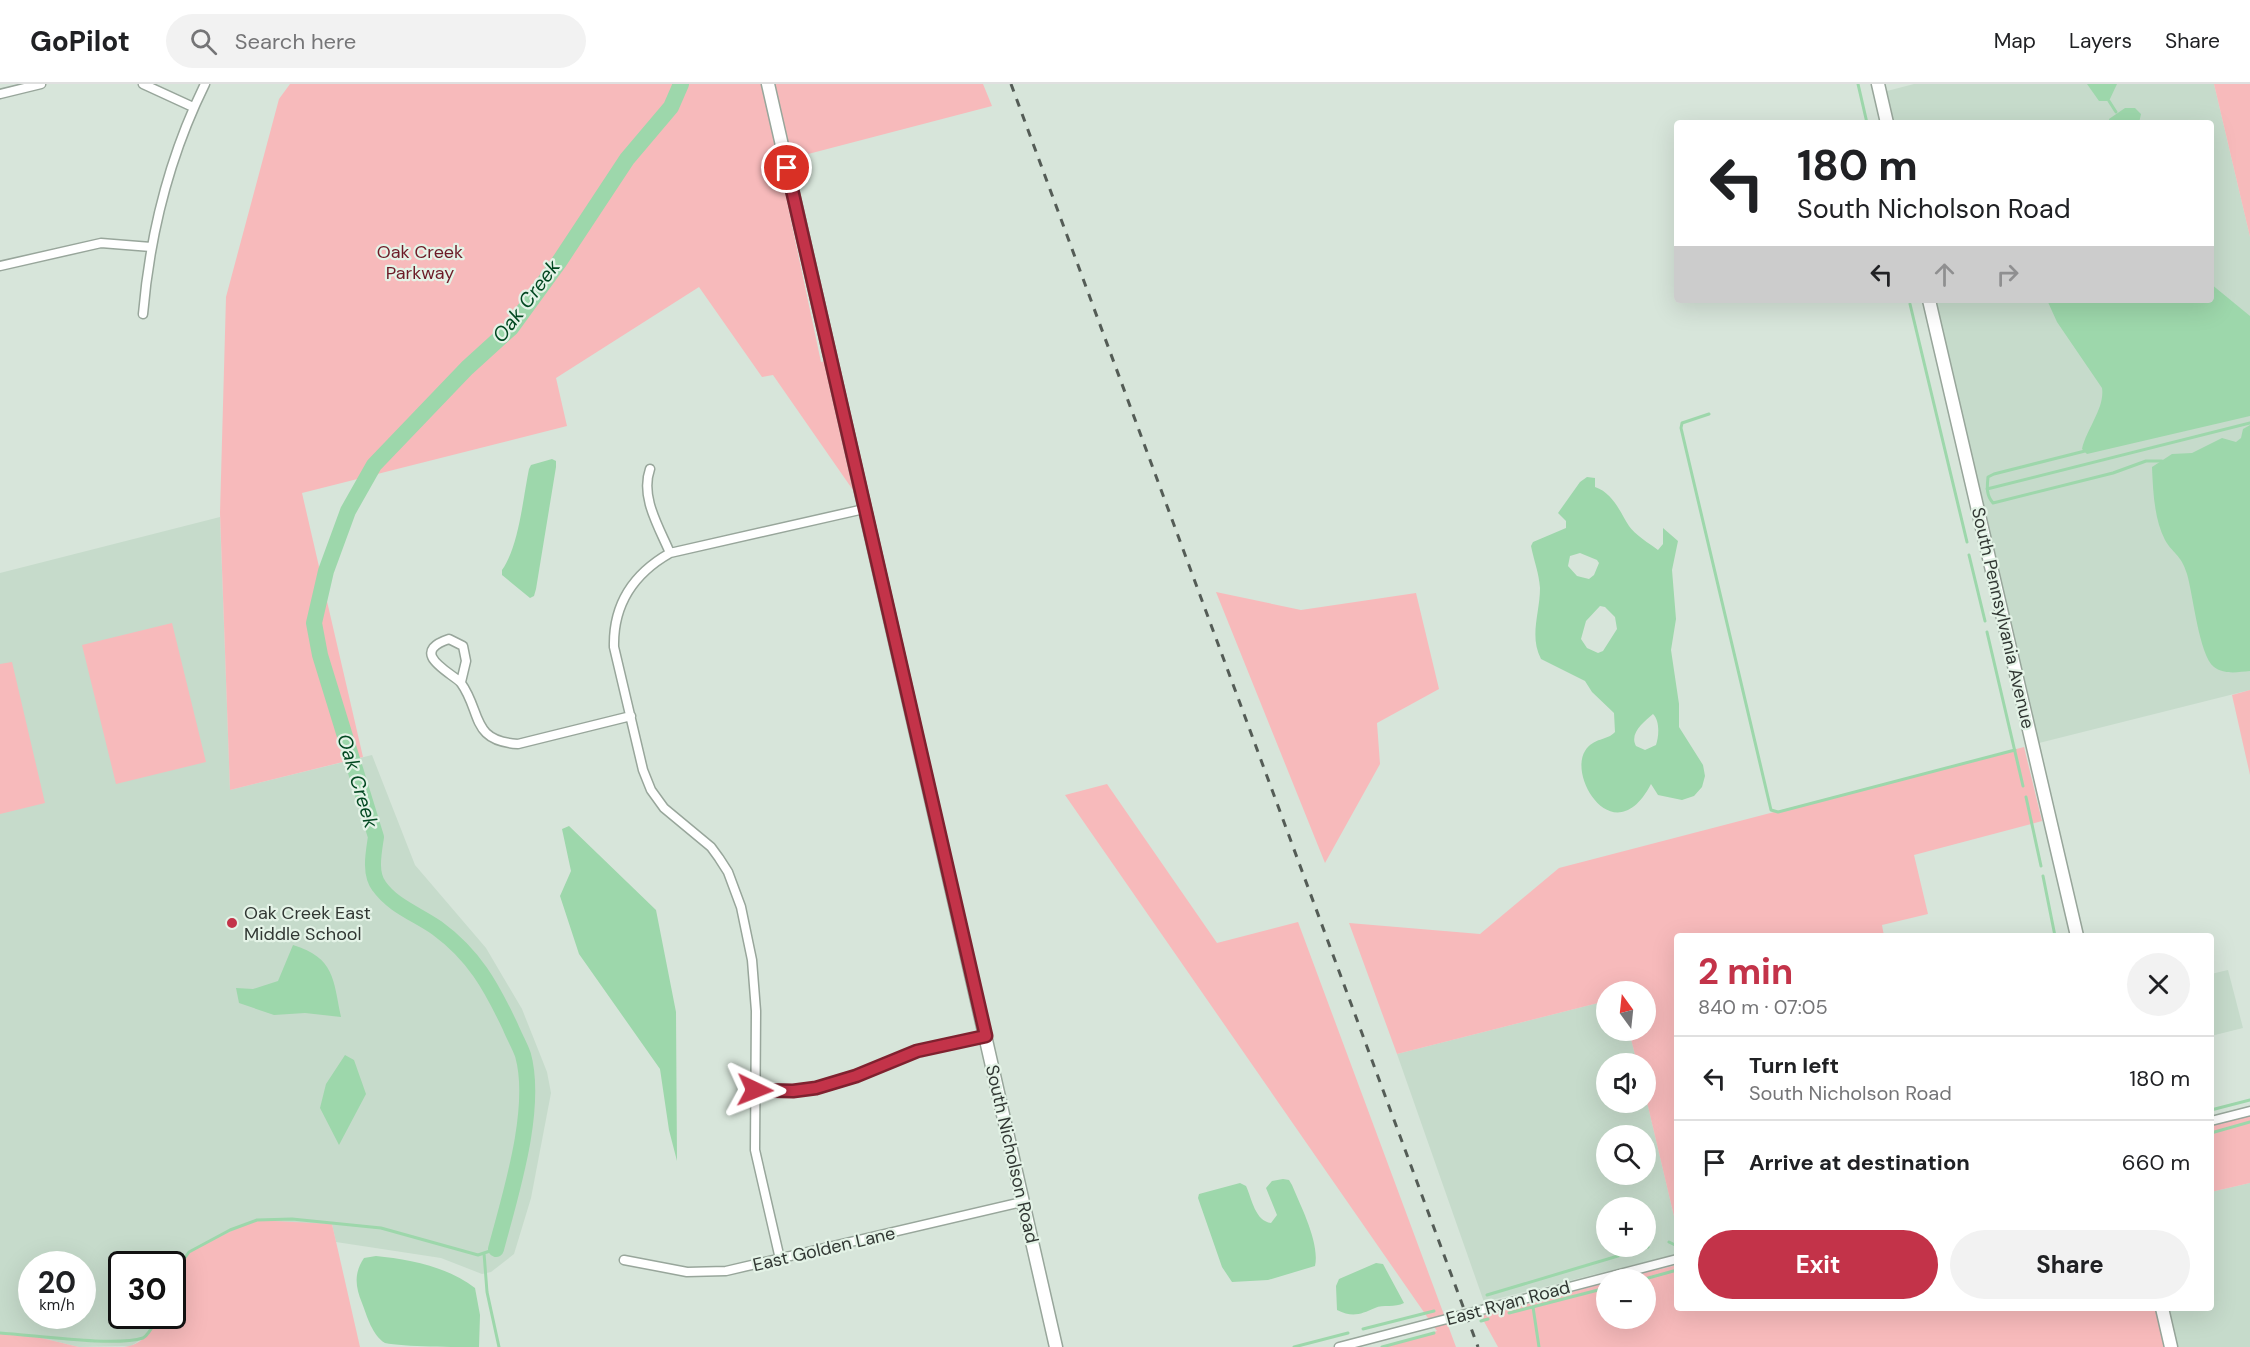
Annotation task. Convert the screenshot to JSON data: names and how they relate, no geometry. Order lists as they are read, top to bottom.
{
  "streets": {
    "street": [
      "South Pennsylvania Avenue",
      "South Nicholson Road",
      "East Golden Lane",
      "East Ryan Road"
    ]
  },
  "crossings": [
    ["South Nicholson Road", "East Golden Lane"]
  ],
  "water": ["Oak Creek"],
  "parks": ["Oak Creek Parkway"],
  "places": ["Oak Creek East Middle School"],
  "north": "top",
  "page": {
    "header": "GoPilot",
    "search": "Search here",
    "nav": ["Map", "Layers", "Share"],
    "turn": ["180 m", "South Nicholson Road"],
    "heading": ["2 min", "840 m · 07:05"],
    "map_buttons": ["+", "−"],
    "list": [
      {
        "name": "Turn left",
        "note": "South Nicholson Road",
        "value": "180 m"
      },
      {
        "name": "Arrive at destination",
        "value": "660 m"
      }
    ],
    "buttons": ["Exit", "Share"],
    "speed": "20 km/h",
    "limit": "30"
  }
}
